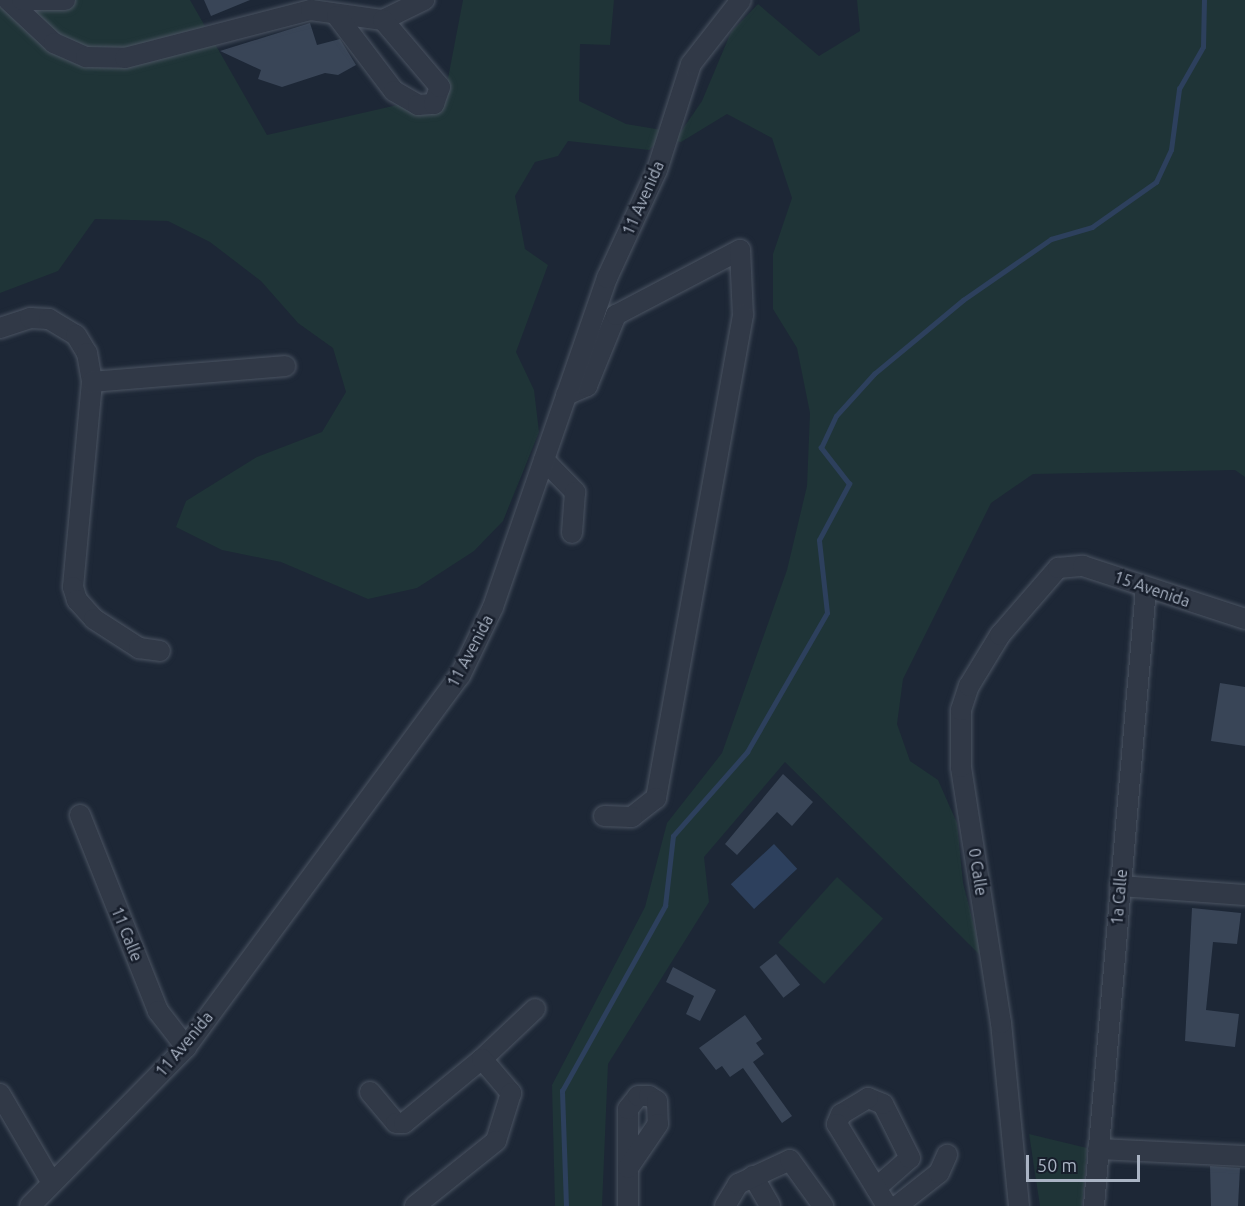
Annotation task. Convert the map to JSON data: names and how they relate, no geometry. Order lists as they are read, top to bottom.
{
  "streets": {
    "street": [
      "11 Avenida",
      "15 Avenida",
      "0 Calle",
      "1a Calle",
      "11 Calle"
    ]
  },
  "crossings": [
    ["11 Avenida", "11 Calle"],
    ["15 Avenida", "0 Calle"],
    ["15 Avenida", "1a Calle"]
  ],
  "scale_bar": "50 m"
}
